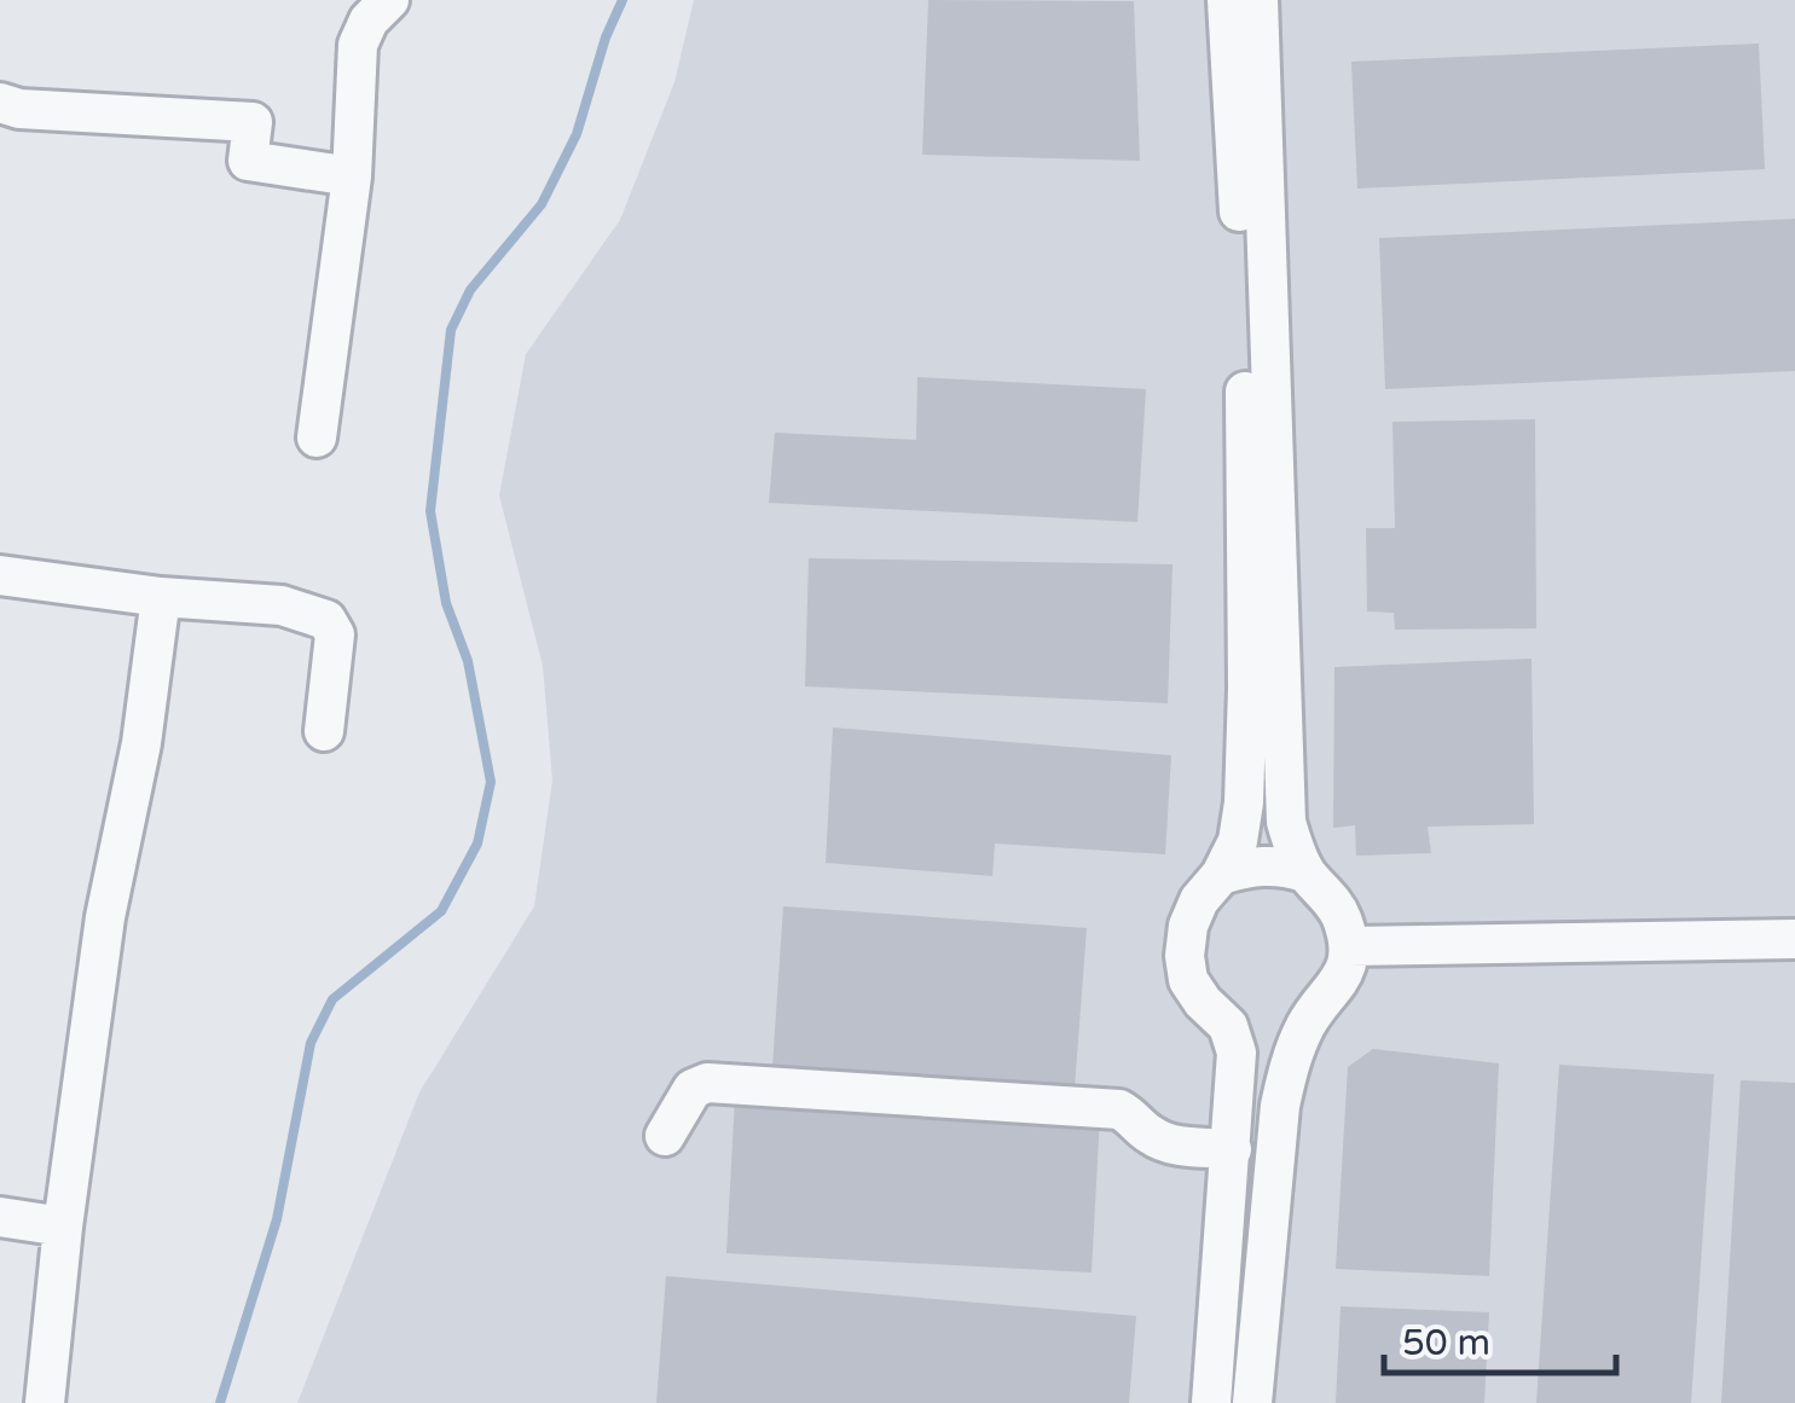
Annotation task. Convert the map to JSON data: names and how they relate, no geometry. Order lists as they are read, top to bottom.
{
  "scale_bar": "50 m"
}
